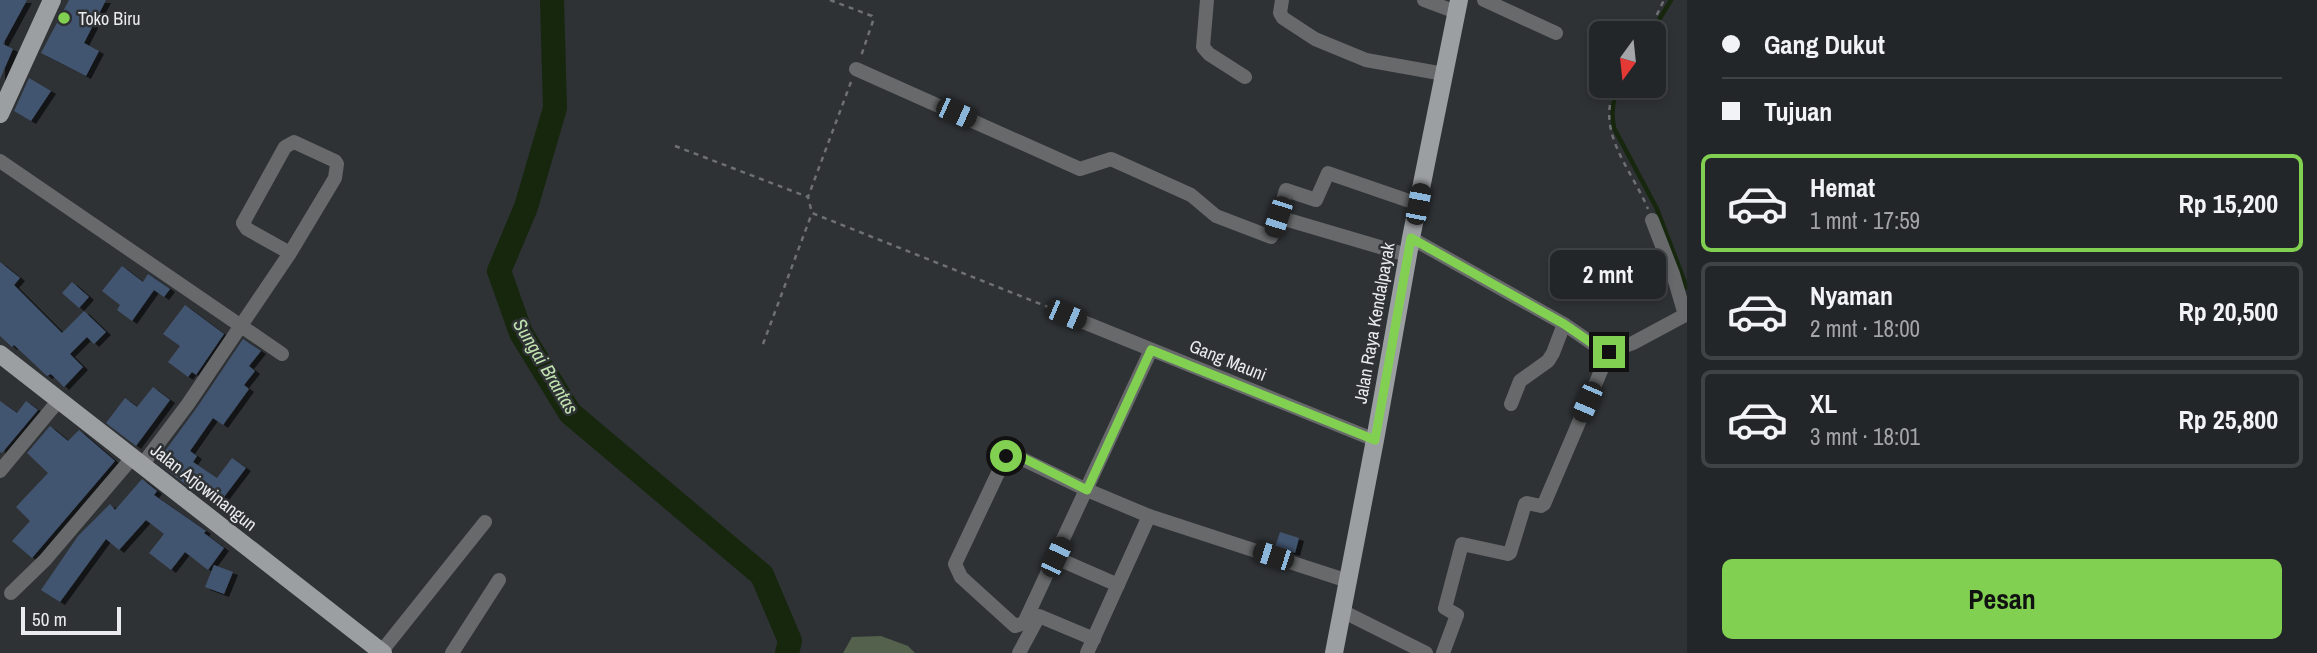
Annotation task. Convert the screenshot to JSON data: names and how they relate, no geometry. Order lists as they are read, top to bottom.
{
  "streets": {
    "main road": ["Jalan Raya Kendalpayak", "Jalan Arjowinangun"],
    "street": ["Gang Mauni"]
  },
  "crossings": [
    ["Jalan Raya Kendalpayak", "Gang Mauni"]
  ],
  "water": ["Sungai Brantas"],
  "places": ["Toko Biru"],
  "scale_bar": "50 m",
  "north": "bottom",
  "page": {
    "banner": ["Gang Dukut", "Tujuan"],
    "list": [
      {
        "name": "Hemat",
        "note": "1 mnt · 17:59",
        "value": "Rp 15,200"
      },
      {
        "name": "Nyaman",
        "note": "2 mnt · 18:00",
        "value": "Rp 20,500"
      },
      {
        "name": "XL",
        "note": "3 mnt · 18:01",
        "value": "Rp 25,800"
      }
    ],
    "bubble": "2 mnt",
    "buttons": "Pesan",
    "scale": "50 m"
  }
}
